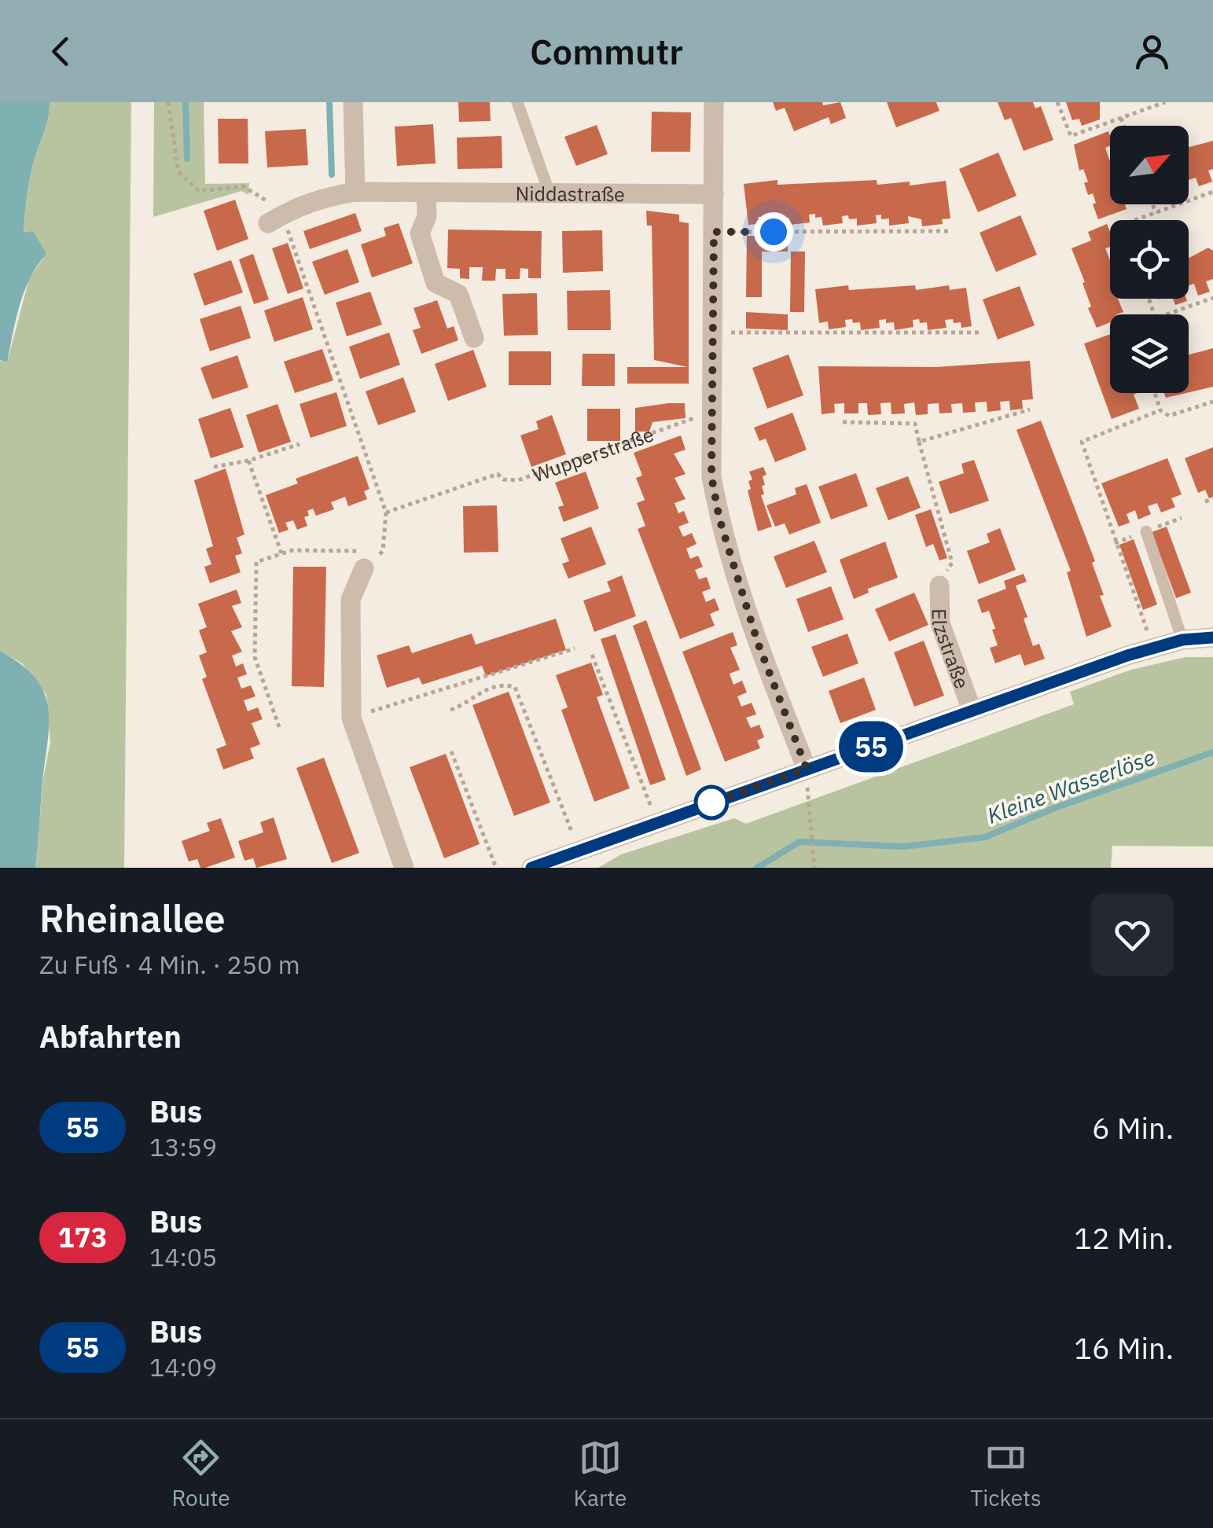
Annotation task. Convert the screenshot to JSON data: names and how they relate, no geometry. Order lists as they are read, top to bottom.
{
  "streets": {
    "street": ["Niddastraße", "Elzstraße"],
    "path": ["Wupperstraße"]
  },
  "water": ["Kleine Wasserlöse"],
  "lines": ["bus line 55"],
  "north": "top right",
  "page": {
    "header": "Commutr",
    "on_map": "55",
    "heading": [
      ["Rheinallee", "Zu Fuß · 4 Min. · 250 m"],
      "Abfahrten"
    ],
    "list": [
      {
        "mark": "55",
        "name": "Bus",
        "note": "13:59",
        "value": "6 Min."
      },
      {
        "mark": "173",
        "name": "Bus",
        "note": "14:05",
        "value": "12 Min."
      },
      {
        "mark": "55",
        "name": "Bus",
        "note": "14:09",
        "value": "16 Min."
      }
    ],
    "tabs": ["Route", "Karte", "Tickets"]
  }
}
